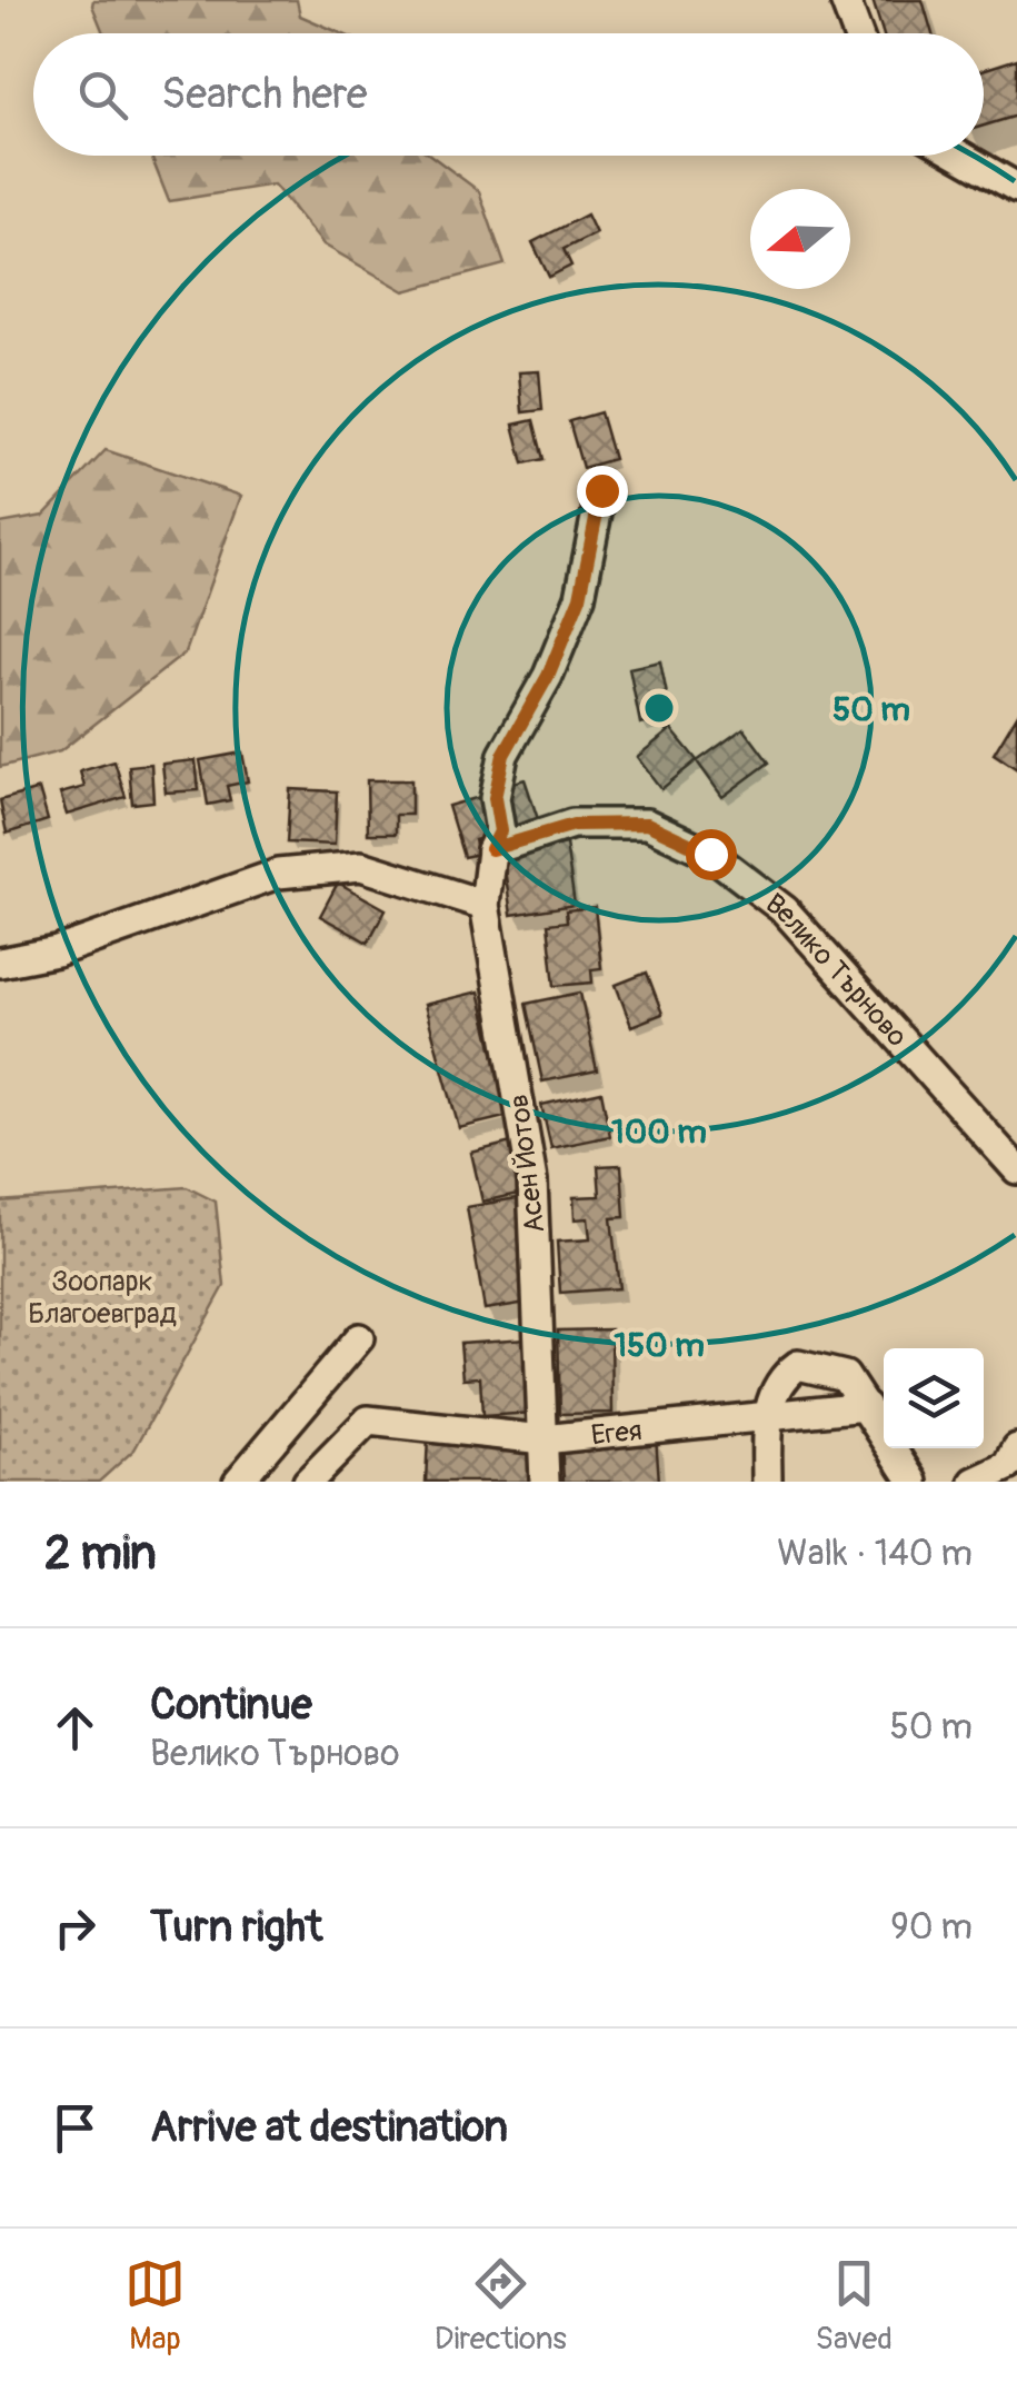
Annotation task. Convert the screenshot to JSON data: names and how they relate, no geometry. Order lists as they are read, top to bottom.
{
  "streets": {
    "street": ["Велико Търново", "Асен Йотов", "Егея"]
  },
  "crossings": [
    ["Велико Търново", "Асен Йотов"],
    ["Асен Йотов", "Егея"]
  ],
  "parks": ["Зоопарк Благоевград"],
  "north": "left",
  "page": {
    "search": "Search here",
    "heading": ["2 min", "Walk · 140 m"],
    "list": [
      ["Continue", "Велико Търново", "50 m"],
      ["Turn right", "90 m"],
      "Arrive at destination"
    ],
    "nav": ["Map", "Directions", "Saved"]
  },
  "rings": ["50 m", "100 m", "150 m"]
}
